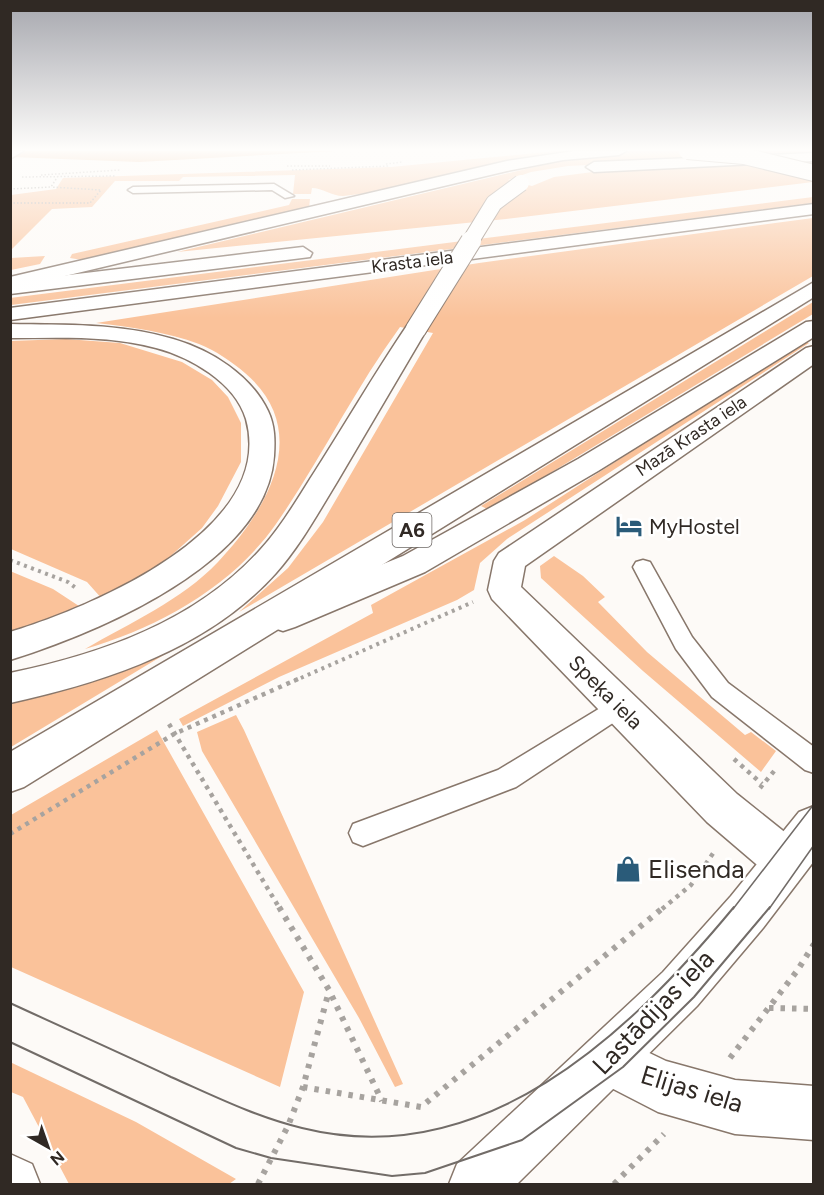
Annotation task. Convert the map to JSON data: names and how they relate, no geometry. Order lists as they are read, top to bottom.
{
  "streets": {
    "main road": [
      "Krasta iela",
      "Mazā Krasta iela",
      "A6",
      "Speķa iela",
      "Lastādijas iela",
      "Elijas iela"
    ]
  },
  "crossings": [
    ["Mazā Krasta iela", "Speķa iela"],
    ["Speķa iela", "Lastādijas iela"],
    ["Lastādijas iela", "Elijas iela"]
  ],
  "places": {
    "hotel": ["MyHostel"],
    "shop": ["Elisenda"]
  },
  "north": "bottom right"
}
